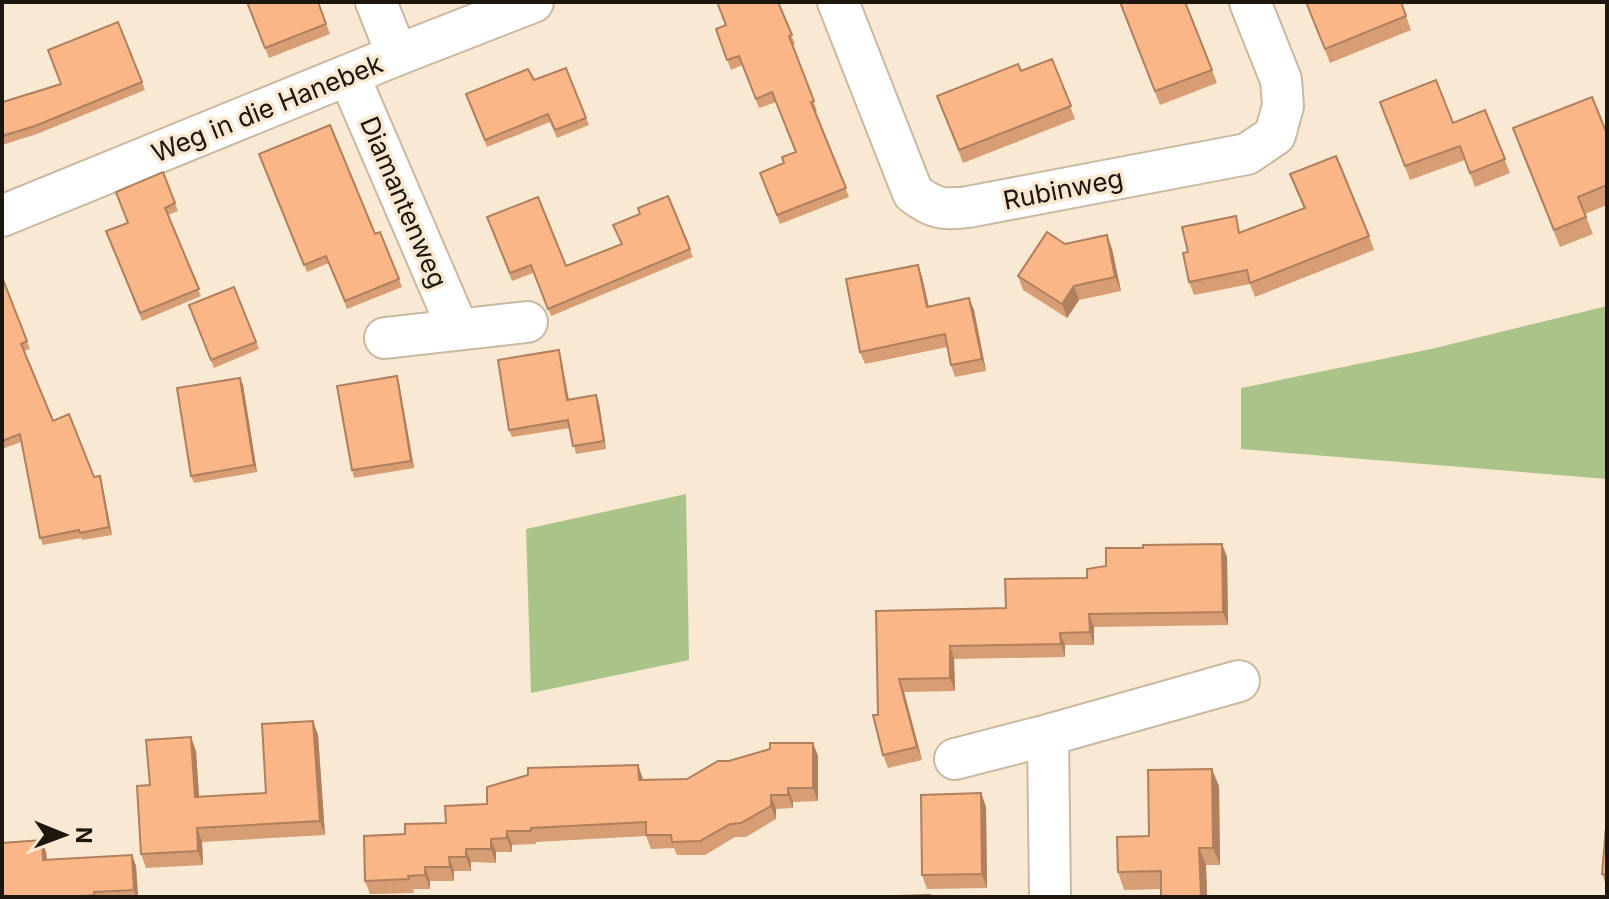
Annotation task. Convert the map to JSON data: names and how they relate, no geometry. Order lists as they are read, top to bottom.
{
  "streets": {
    "street": ["Weg in die Hanebek", "Rubinweg", "Diamantenweg"]
  },
  "crossings": [
    ["Weg in die Hanebek", "Diamantenweg"]
  ],
  "north": "right"
}
